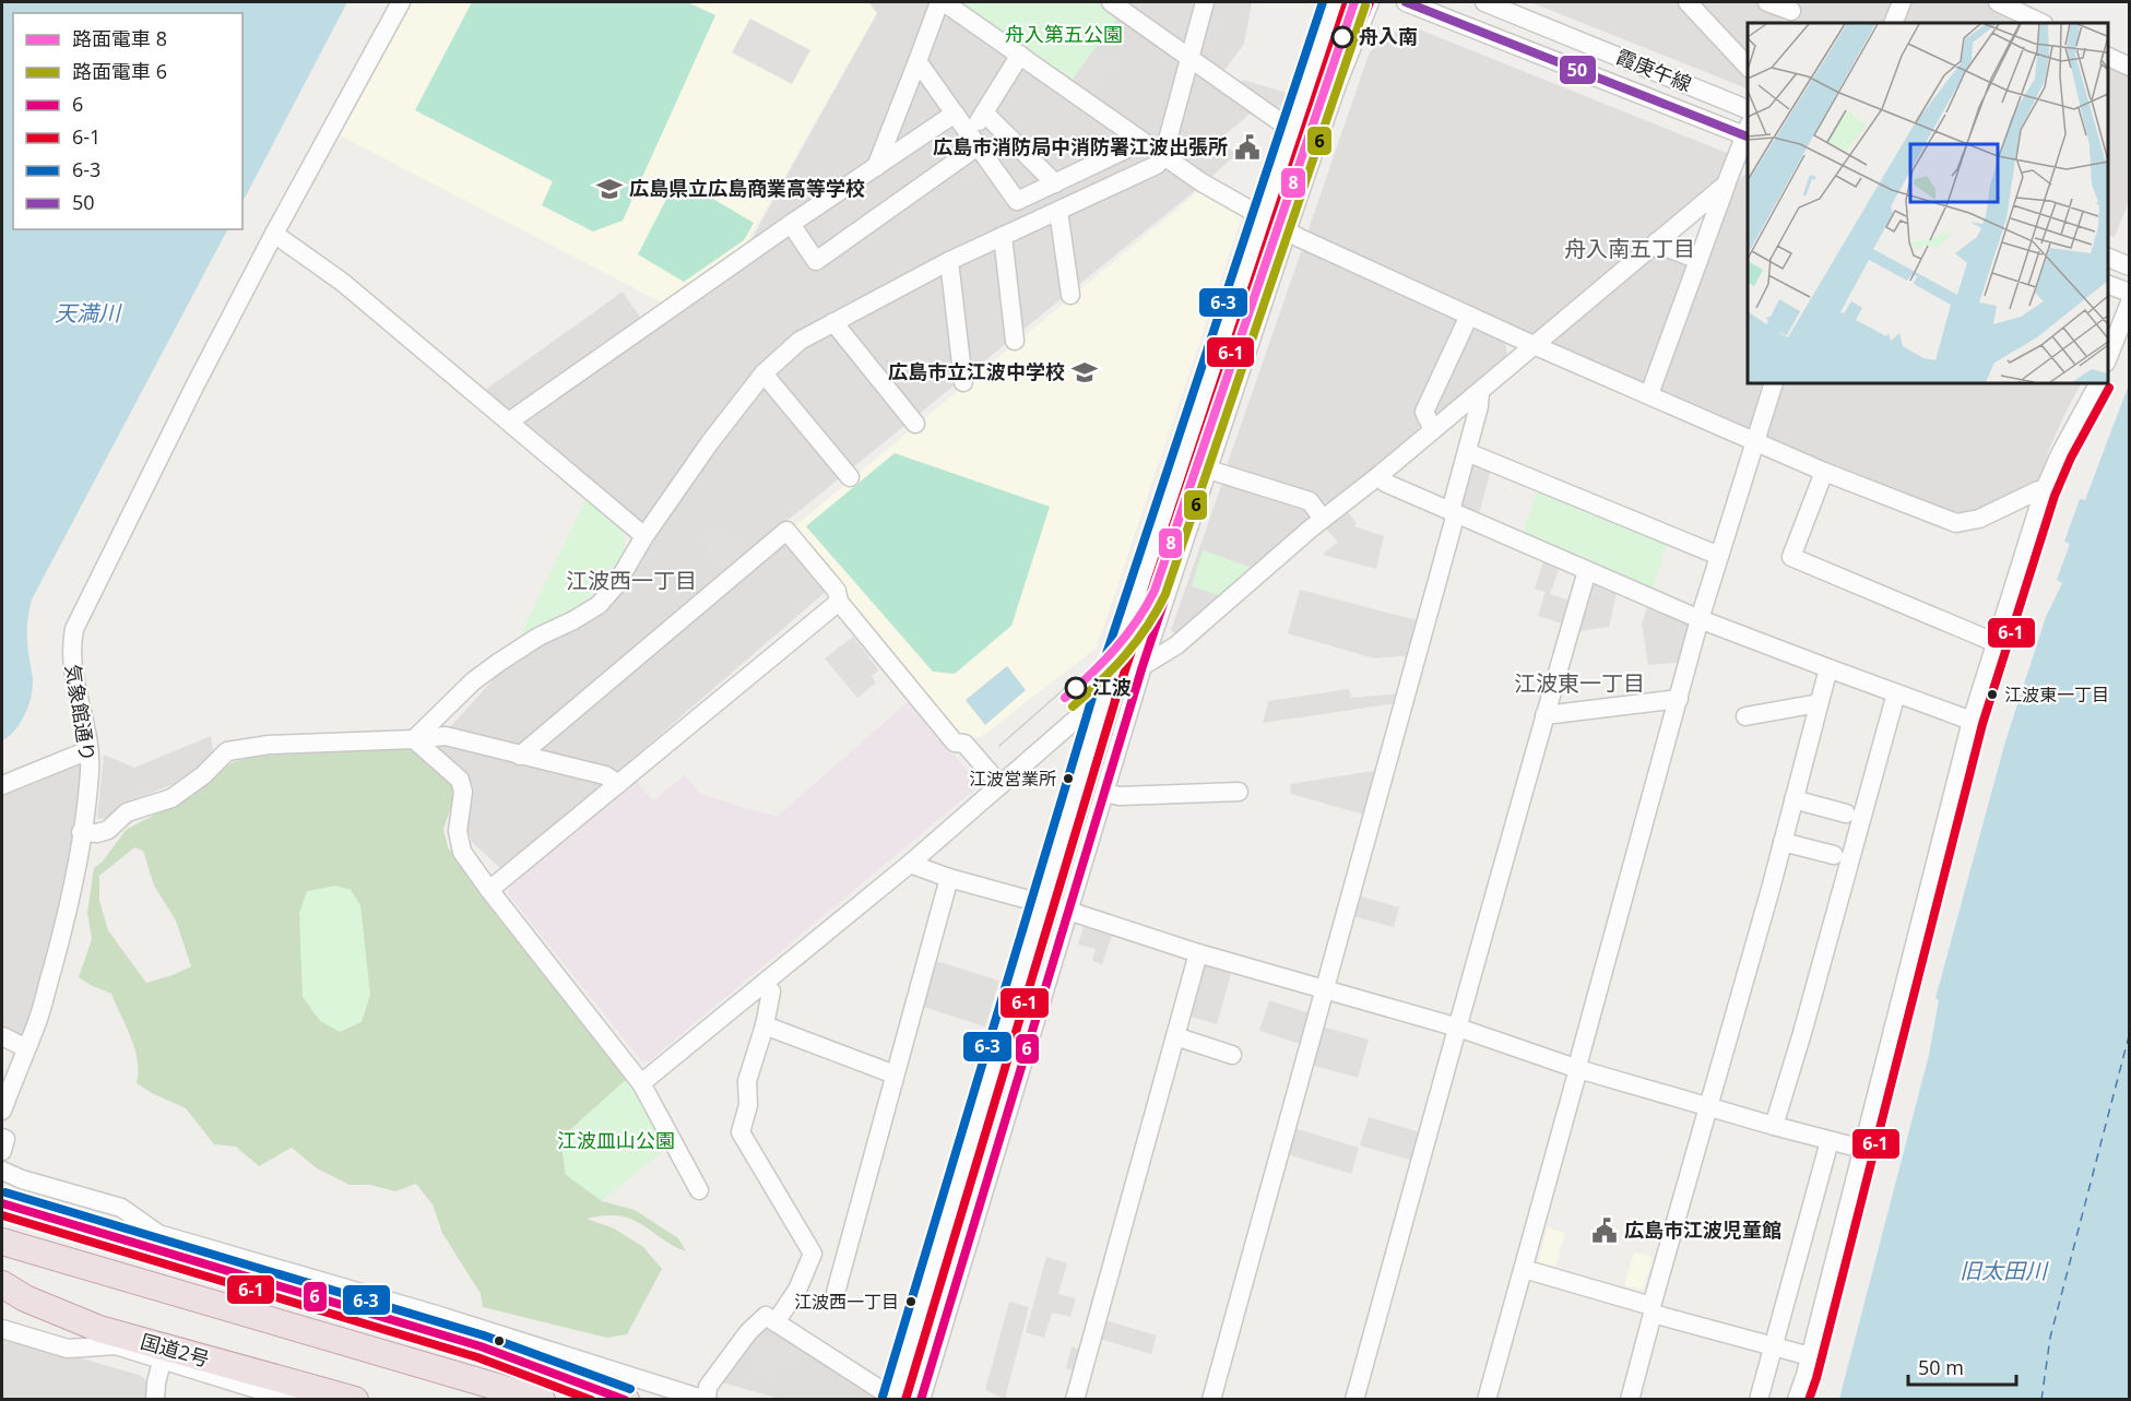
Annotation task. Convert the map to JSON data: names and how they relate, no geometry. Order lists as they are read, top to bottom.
{
  "streets": {
    "highway": ["国道2号"],
    "street": ["霞庚午線", "気象館通り"]
  },
  "districts": ["舟入南五丁目", "江波西一丁目", "江波東一丁目"],
  "water": ["天満川", "旧太田川"],
  "parks": ["舟入第五公園", "江波皿山公園"],
  "places": {
    "other": [
      "舟入南",
      "江波",
      "江波東一丁目",
      "江波営業所",
      "江波西一丁目"
    ],
    "public building": ["広島市消防局中消防署江波出張所", "広島市江波児童館"],
    "school or university": ["広島県立広島商業高等学校", "広島市立江波中学校"]
  },
  "lines": [
    "tram line 8",
    "transit line 6",
    "transit line 6-3",
    "transit line 50",
    "tram line 6",
    "transit line 6-1"
  ],
  "legend": [
    "路面電車 8",
    "路面電車 6",
    "6",
    "6-1",
    "6-3",
    "50"
  ],
  "scale_bar": "50 m"
}
